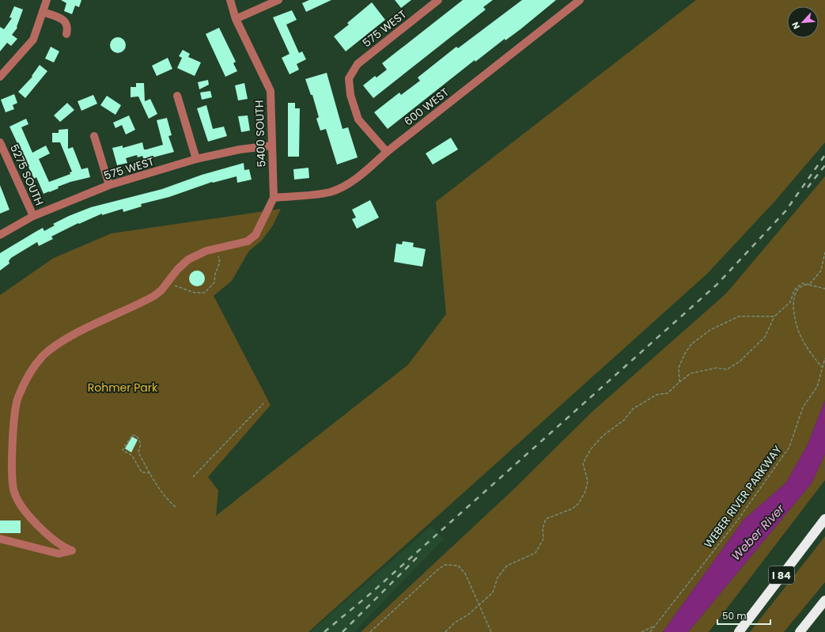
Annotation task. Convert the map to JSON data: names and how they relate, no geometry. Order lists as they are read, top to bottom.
{
  "streets": {
    "highway": ["I 84"],
    "street": [
      "575 WEST",
      "600 WEST",
      "5400 SOUTH",
      "5275 SOUTH"
    ],
    "path": ["WEBER RIVER PARKWAY"]
  },
  "crossings": [
    ["575 WEST", "600 WEST"],
    ["575 WEST", "5400 SOUTH"],
    ["575 WEST", "5275 SOUTH"],
    ["600 WEST", "5400 SOUTH"]
  ],
  "water": ["Weber River"],
  "parks": ["Rohmer Park"],
  "scale_bar": "50 m",
  "north": "bottom left"
}
